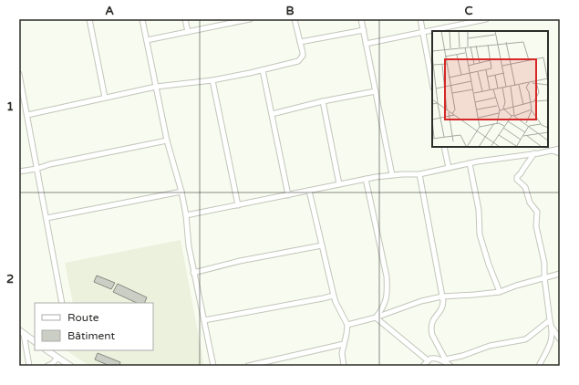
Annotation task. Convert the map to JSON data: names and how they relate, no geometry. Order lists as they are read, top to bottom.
{
  "legend": ["Route", "Bâtiment"],
  "grid": {
    "columns": ["A", "B", "C"],
    "rows": ["1", "2"]
  }
}
